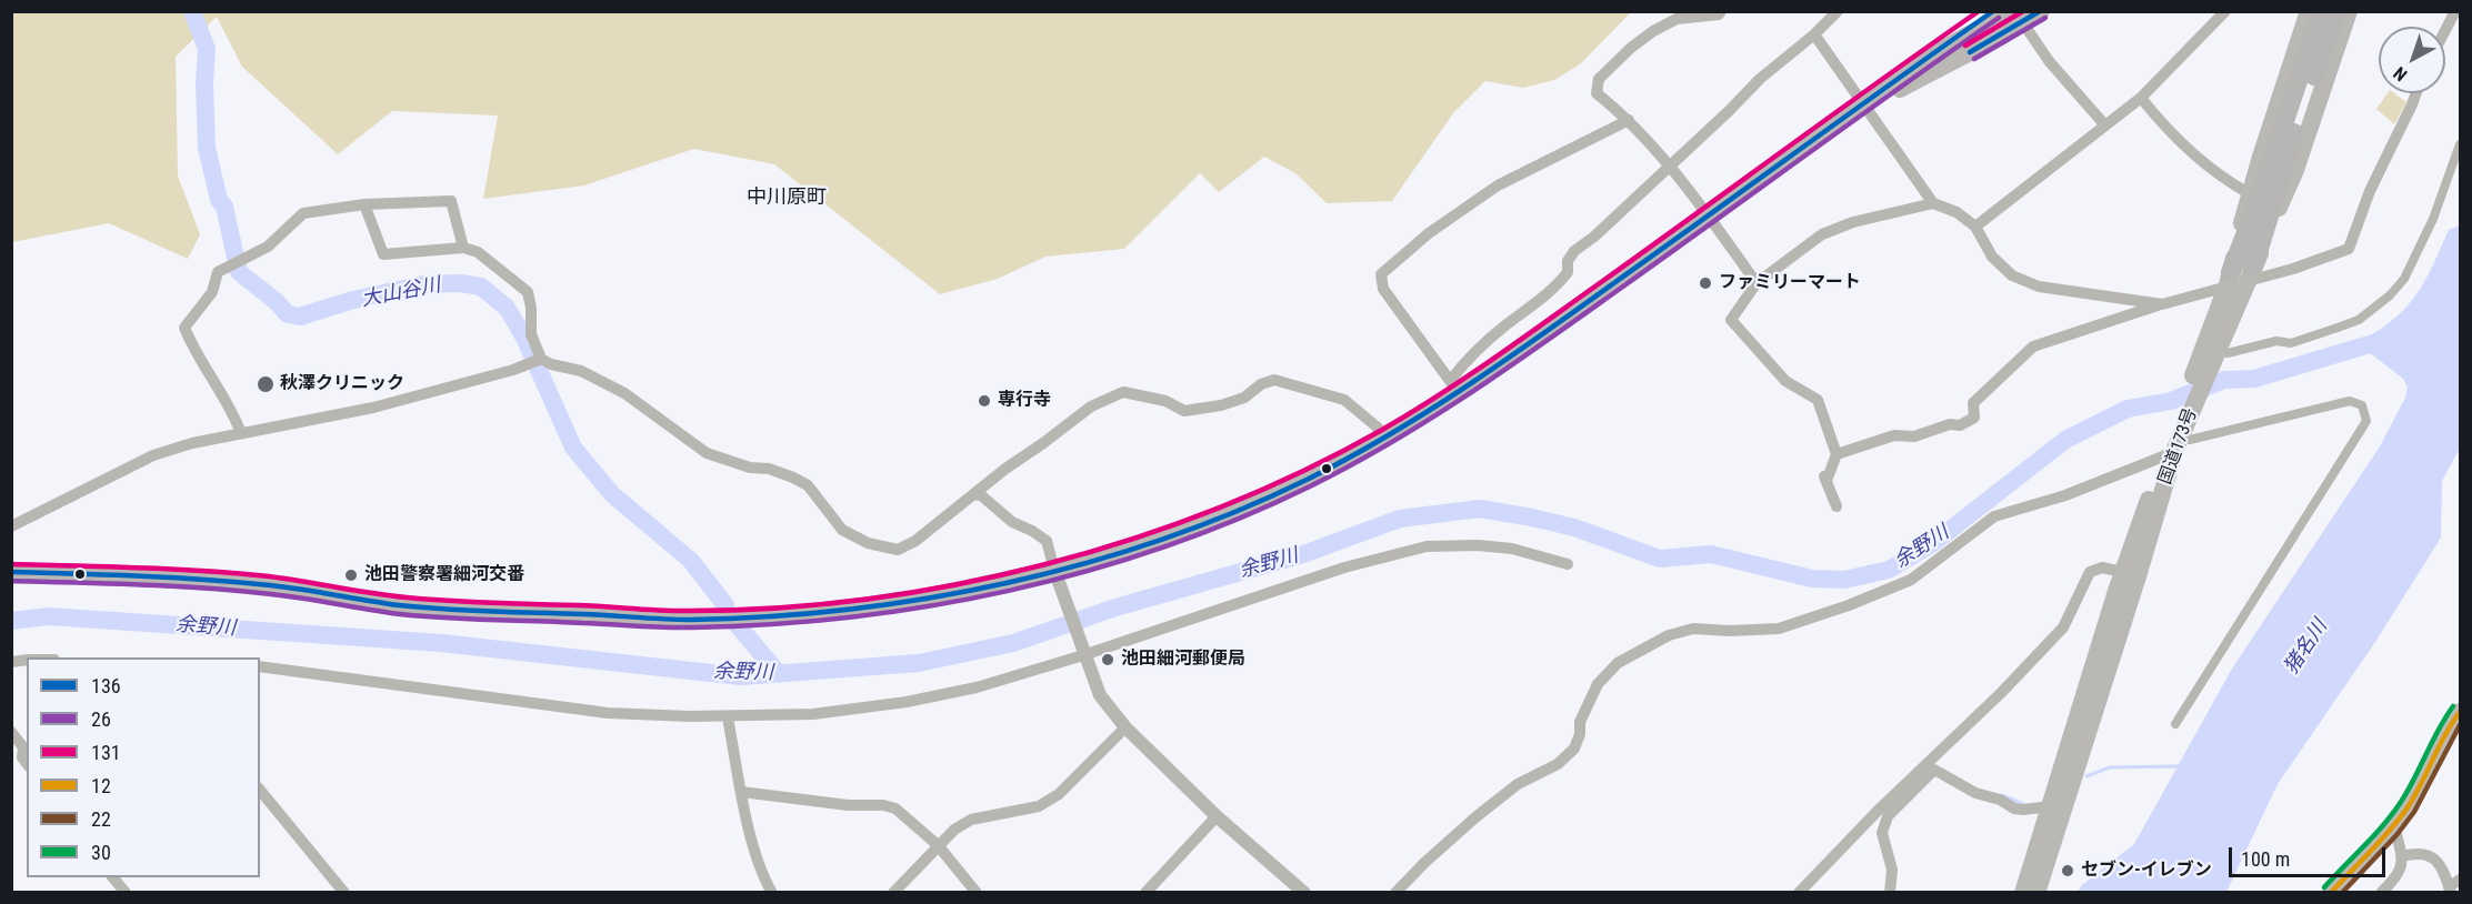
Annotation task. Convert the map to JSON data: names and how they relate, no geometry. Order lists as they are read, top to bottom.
{
  "streets": {
    "highway": ["国道173号"]
  },
  "districts": ["中川原町"],
  "water": ["大山谷川", "余野川", "猪名川"],
  "places": [
    "ファミリーマート",
    "秋澤クリニック",
    "専行寺",
    "池田警察署細河交番",
    "池田細河郵便局",
    "セブン-イレブン"
  ],
  "lines": [
    "transit line 136",
    "transit line 131",
    "transit line 26",
    "transit line 30",
    "transit line 12",
    "transit line 22"
  ],
  "legend": [
    "136",
    "26",
    "131",
    "12",
    "22",
    "30"
  ],
  "scale_bar": "100 m",
  "north": "bottom left"
}
